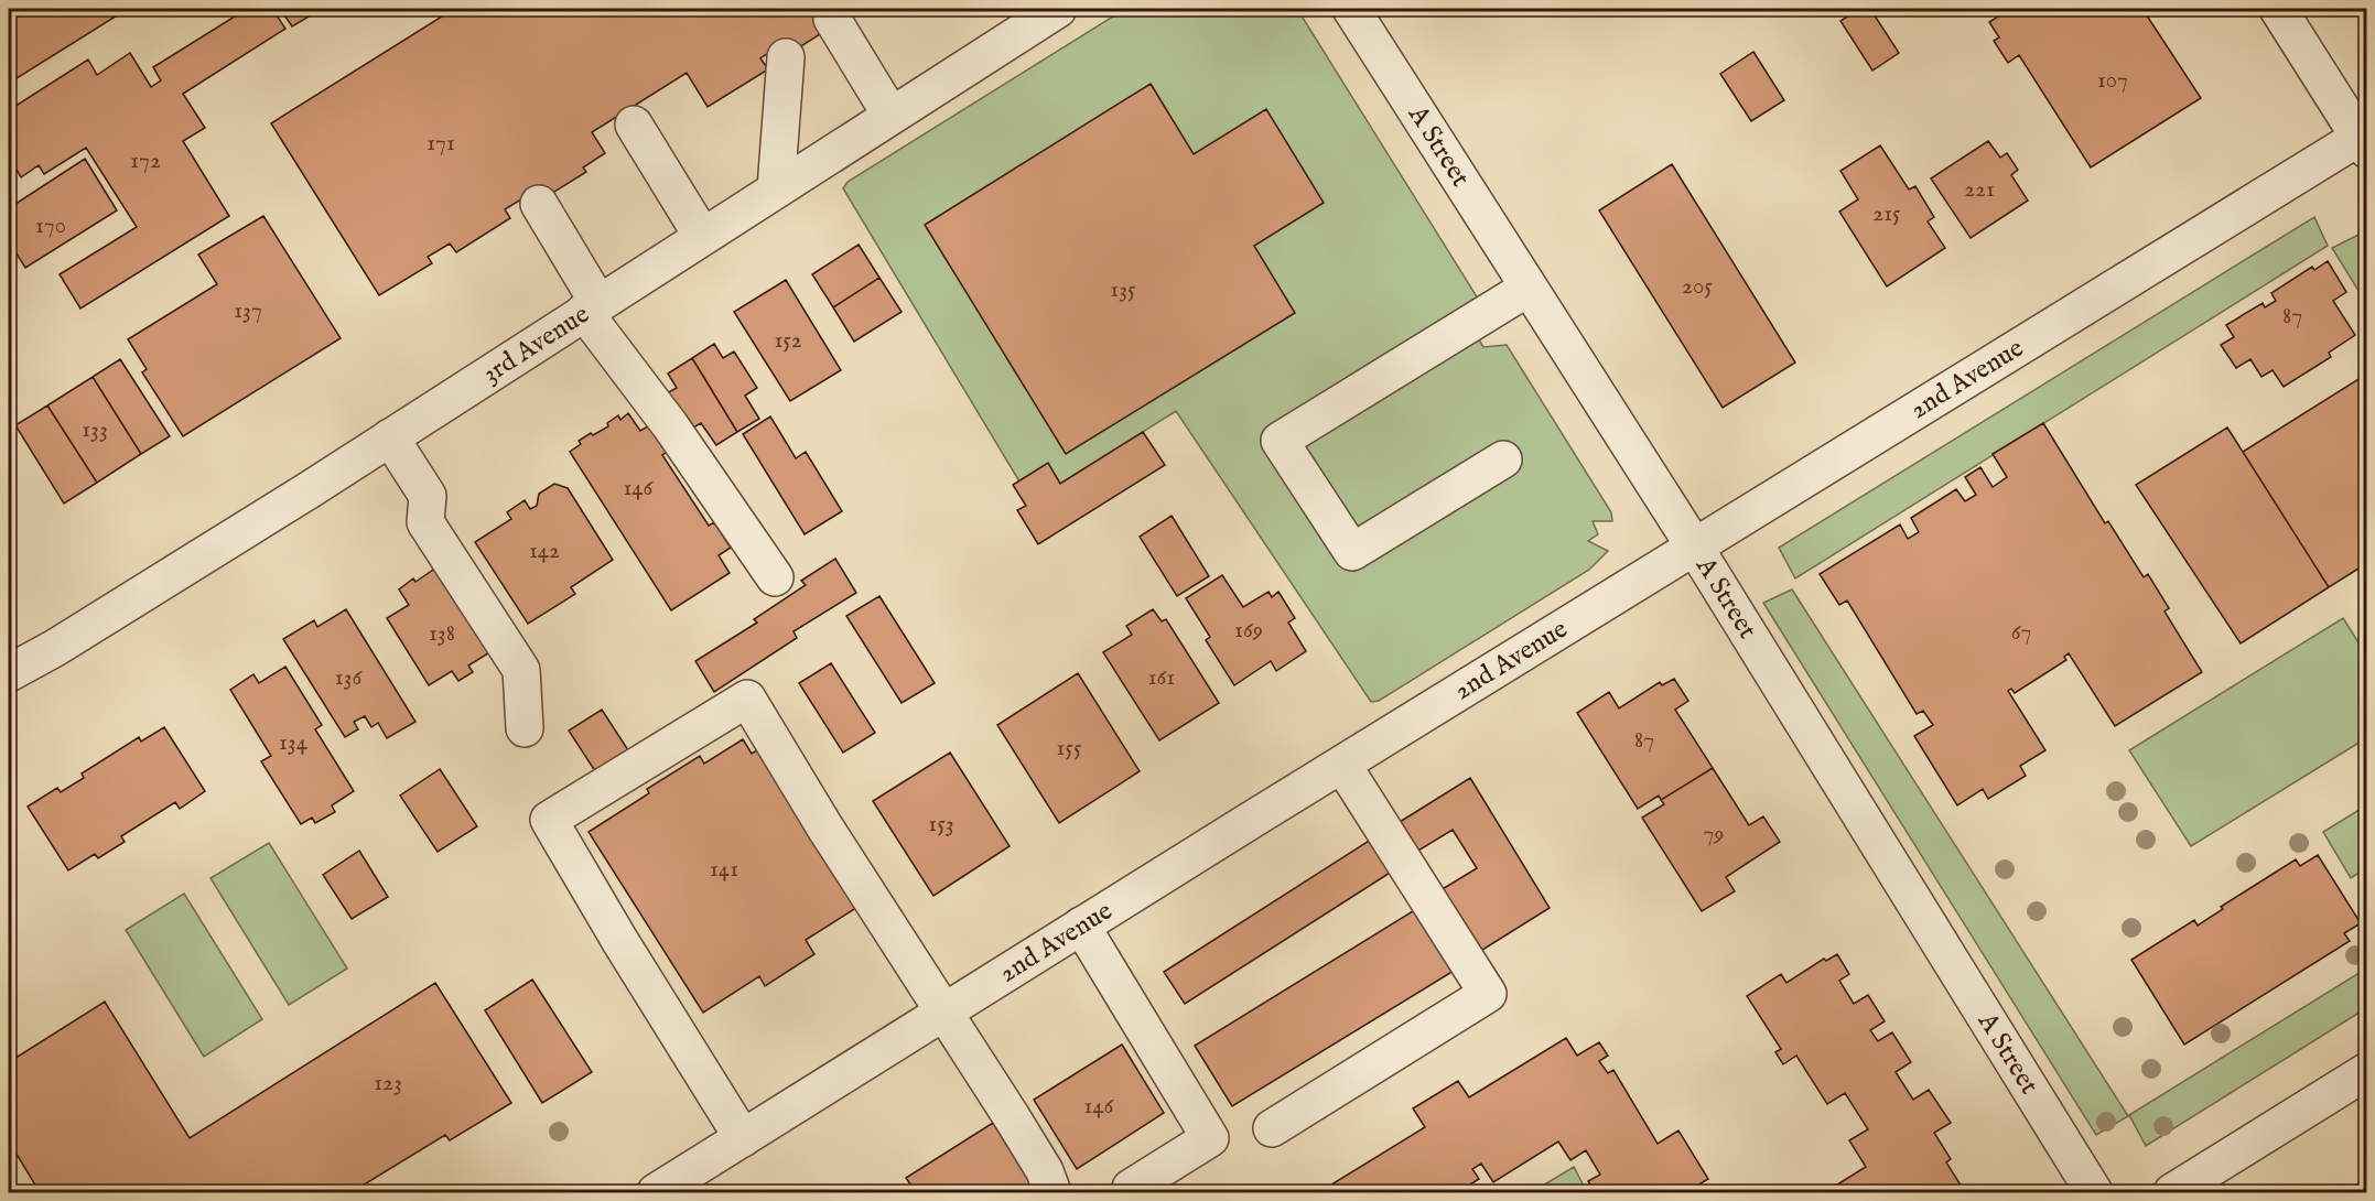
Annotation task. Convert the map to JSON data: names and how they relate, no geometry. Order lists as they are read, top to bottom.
{
  "streets": {
    "street": ["A Street", "3rd Avenue", "2nd Avenue"]
  },
  "crossings": [
    ["A Street", "2nd Avenue"]
  ],
  "house_numbers": [
    "107",
    "171",
    "172",
    "221",
    "215",
    "170",
    "205",
    "135",
    "137",
    "87",
    "152",
    "133",
    "146",
    "142",
    "169",
    "67",
    "138",
    "136",
    "161",
    "87",
    "134",
    "155",
    "153",
    "79",
    "141",
    "123",
    "146"
  ]
}
